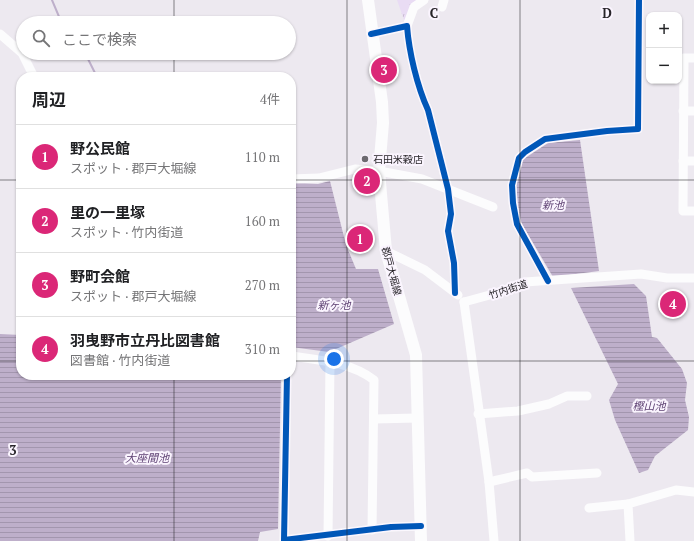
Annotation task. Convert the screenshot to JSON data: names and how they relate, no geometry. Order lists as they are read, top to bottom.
{
  "streets": {
    "main road": ["郡戸大堀線"],
    "street": ["竹内街道"]
  },
  "water": [
    "新池",
    "新ヶ池",
    "樫山池",
    "大座間池"
  ],
  "places": ["石田米穀店"],
  "page": {
    "map_buttons": ["+", "−"],
    "search": "ここで検索",
    "pins": [
      "3",
      "2",
      "1",
      "4"
    ],
    "heading": ["周辺", "4件"],
    "list": [
      {
        "mark": "1",
        "name": "野公民館",
        "note": "スポット · 郡戸大堀線",
        "value": "110 m"
      },
      {
        "mark": "2",
        "name": "里の一里塚",
        "note": "スポット · 竹内街道",
        "value": "160 m"
      },
      {
        "mark": "3",
        "name": "野町会館",
        "note": "スポット · 郡戸大堀線",
        "value": "270 m"
      },
      {
        "mark": "4",
        "name": "羽曳野市立丹比図書館",
        "note": "図書館 · 竹内街道",
        "value": "310 m"
      }
    ]
  },
  "grid": {
    "columns": ["C", "D"],
    "rows": ["3"]
  }
}
